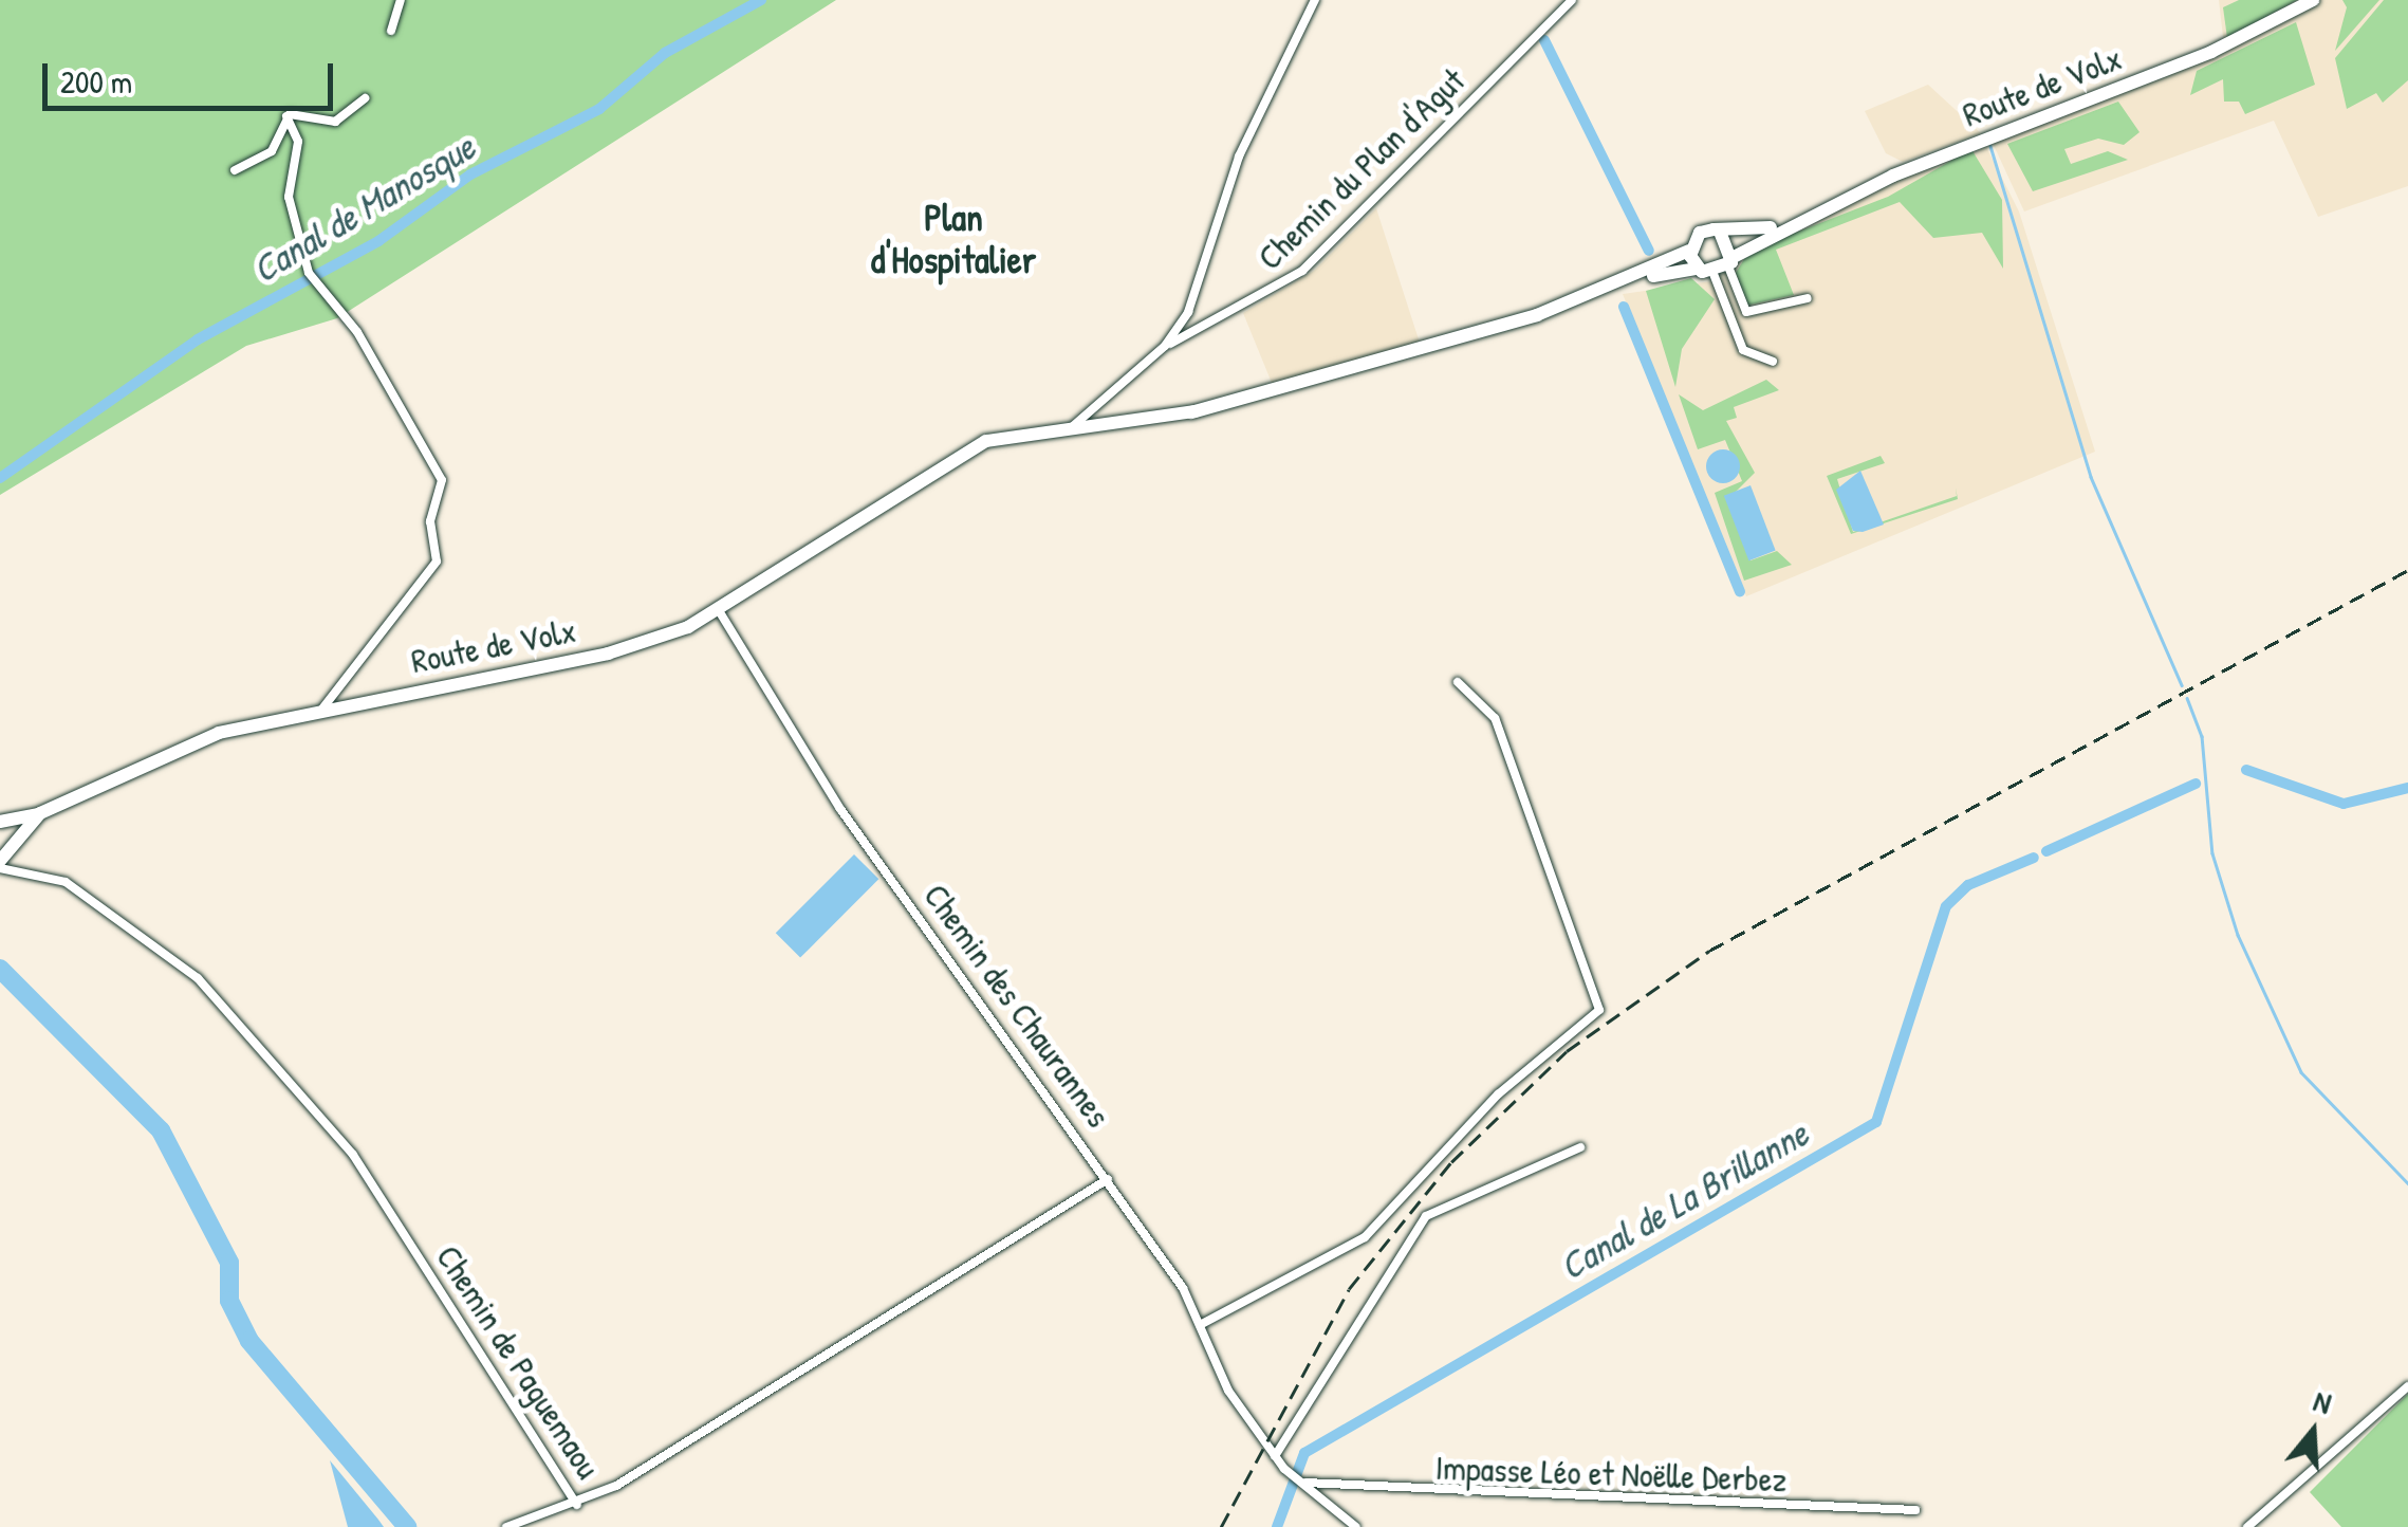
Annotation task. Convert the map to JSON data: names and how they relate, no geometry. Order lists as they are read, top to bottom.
{
  "streets": {
    "main road": ["Route de Volx"],
    "street": [
      "Chemin du Plan d'Agut",
      "Chemin des Chaurannes",
      "Chemin de Paguemaou",
      "Impasse Léo et Noëlle Derbez"
    ]
  },
  "crossings": [
    ["Route de Volx", "Chemin des Chaurannes"],
    ["Chemin des Chaurannes", "Chemin de Paguemaou"],
    ["Chemin des Chaurannes", "Impasse Léo et Noëlle Derbez"]
  ],
  "districts": ["Plan d'Hospitalier"],
  "water": ["Canal de Manosque", "Canal de La Brillanne"],
  "scale_bar": "200 m",
  "north": "top"
}
